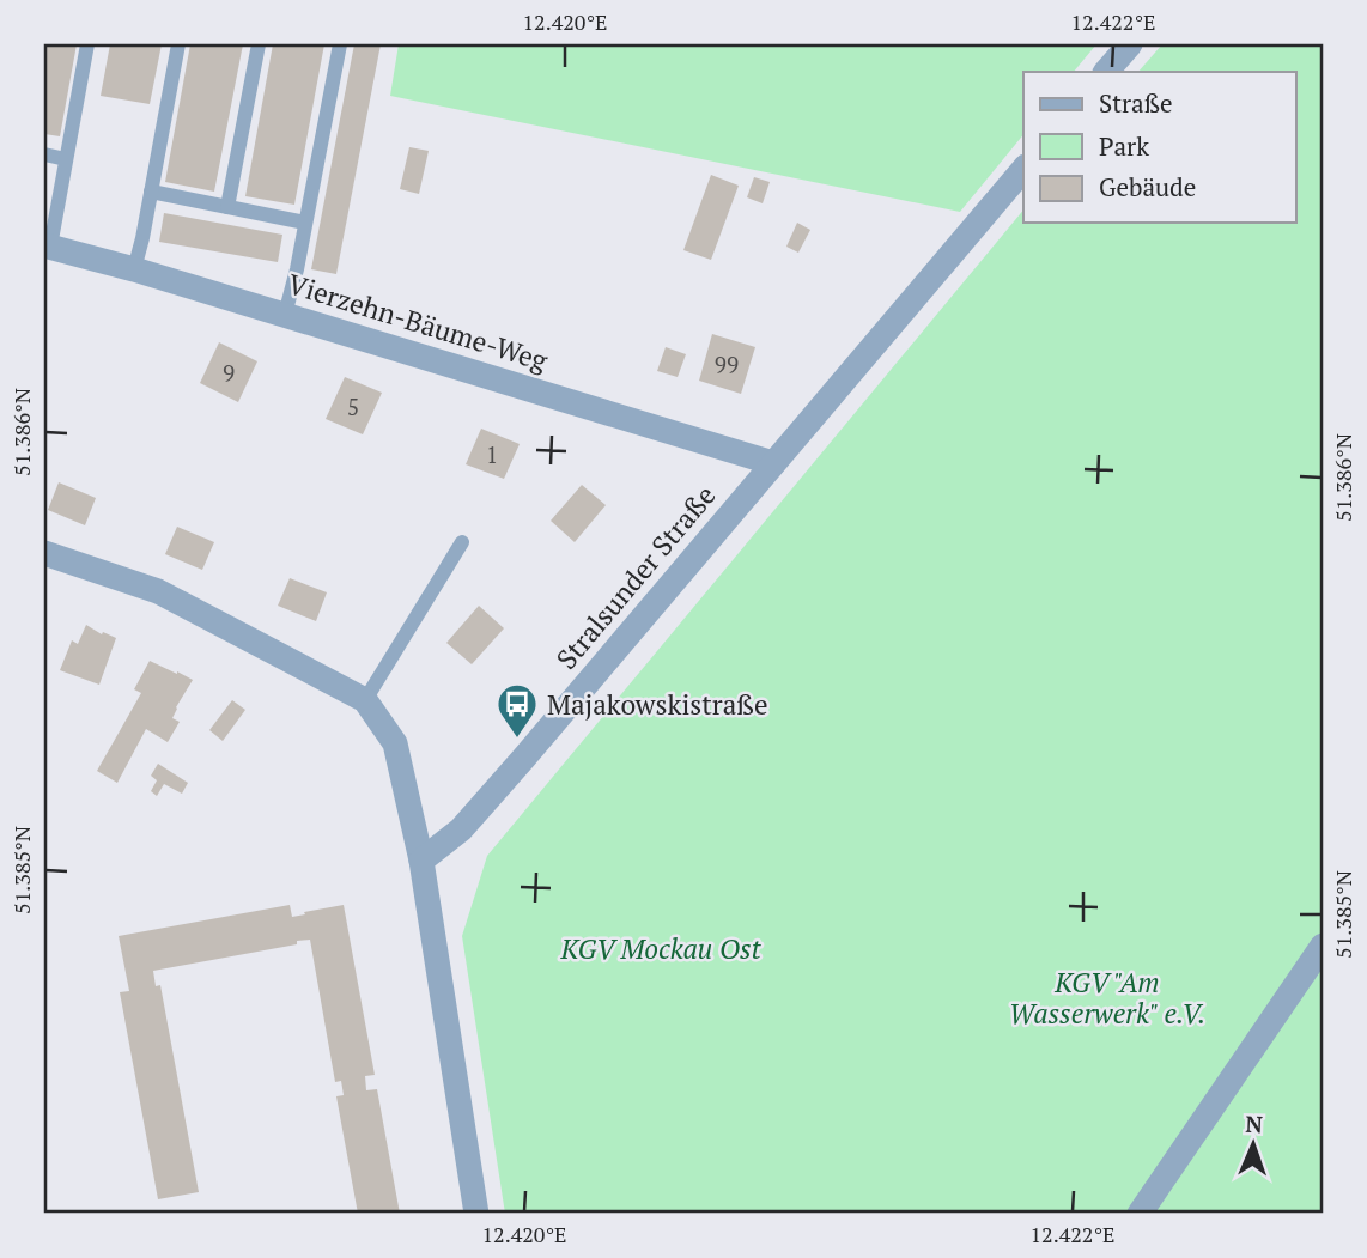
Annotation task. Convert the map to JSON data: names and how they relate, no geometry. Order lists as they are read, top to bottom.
{
  "streets": {
    "street": ["Vierzehn-Bäume-Weg", "Stralsunder Straße"]
  },
  "crossings": [
    ["Vierzehn-Bäume-Weg", "Stralsunder Straße"]
  ],
  "parks": ["KGV Mockau Ost", "KGV \"Am Wasserwerk\" e.V."],
  "places": {
    "bus stop": ["Majakowskistraße"]
  },
  "house_numbers": [
    "99",
    "9",
    "5",
    "1"
  ],
  "legend": ["Straße", "Park", "Gebäude"],
  "north": "top",
  "coordinates": [
    "12.420°E",
    "12.422°E",
    "51.386°N",
    "51.385°N"
  ]
}
